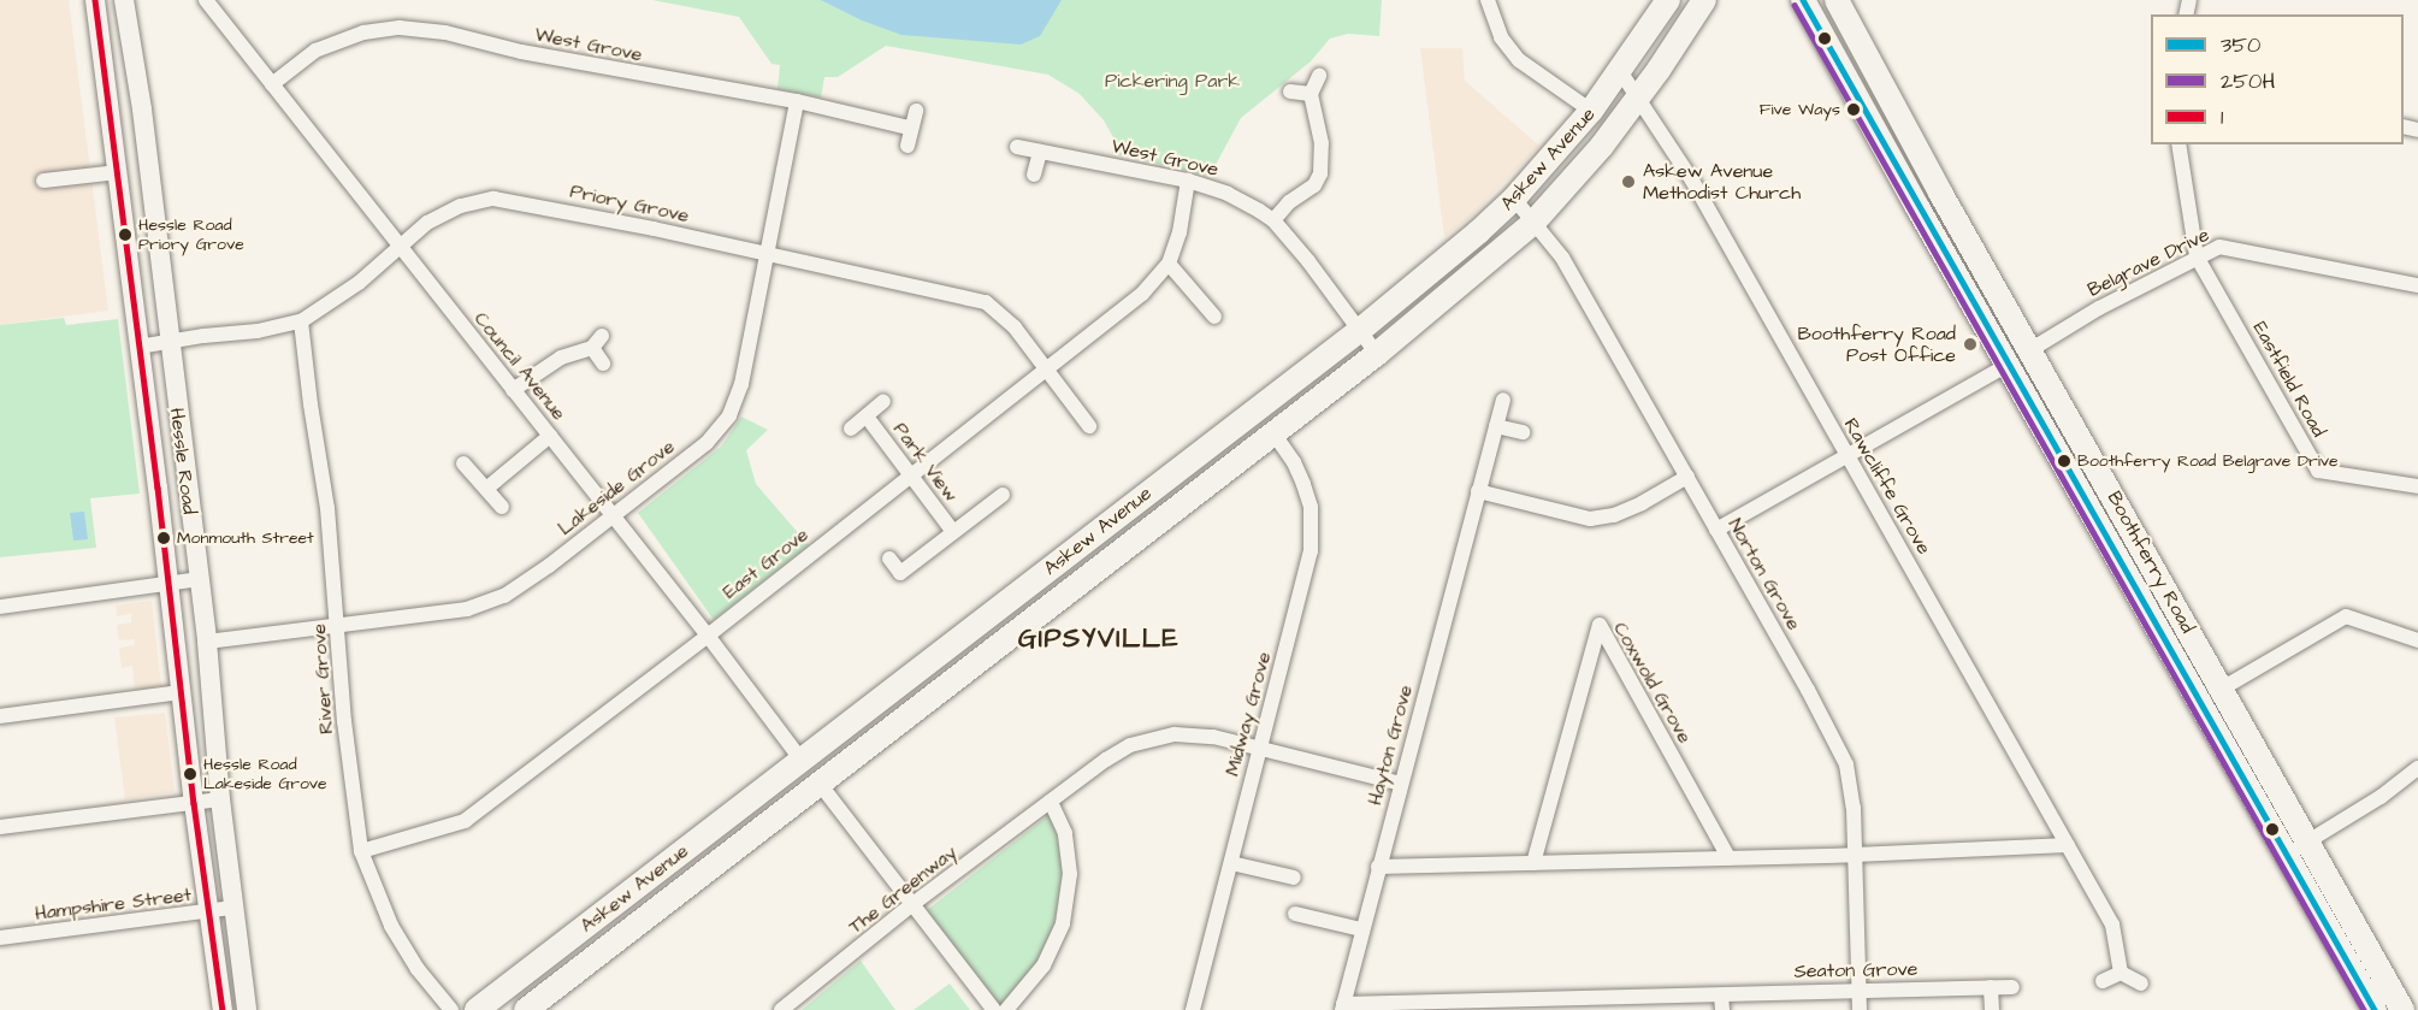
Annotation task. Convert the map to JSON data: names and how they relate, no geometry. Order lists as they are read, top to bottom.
{
  "streets": {
    "main road": ["Askew Avenue", "Boothferry Road"],
    "street": [
      "West Grove",
      "Priory Grove",
      "Belgrave Drive",
      "Council Avenue",
      "Eastfield Road",
      "Hessle Road",
      "Park View",
      "Rawcliffe Grove",
      "Lakeside Grove",
      "East Grove",
      "Norton Grove",
      "River Grove",
      "Coxwold Grove",
      "Midway Grove",
      "Hayton Grove",
      "The Greenway",
      "Hampshire Street",
      "Seaton Grove"
    ]
  },
  "crossings": [
    ["West Grove", "Askew Avenue"],
    ["West Grove", "Council Avenue"],
    ["West Grove", "Lakeside Grove"],
    ["West Grove", "East Grove"],
    ["Askew Avenue", "Council Avenue"],
    ["Askew Avenue", "Rawcliffe Grove"],
    ["Askew Avenue", "Norton Grove"],
    ["Askew Avenue", "Midway Grove"],
    ["Priory Grove", "Council Avenue"],
    ["Priory Grove", "Hessle Road"],
    ["Priory Grove", "Lakeside Grove"],
    ["Priory Grove", "East Grove"],
    ["Priory Grove", "River Grove"],
    ["Belgrave Drive", "Eastfield Road"],
    ["Belgrave Drive", "Boothferry Road"],
    ["Council Avenue", "Lakeside Grove"],
    ["Council Avenue", "East Grove"],
    ["Hessle Road", "Lakeside Grove"],
    ["Hessle Road", "Hampshire Street"],
    ["Park View", "East Grove"],
    ["Lakeside Grove", "River Grove"],
    ["East Grove", "River Grove"],
    ["Norton Grove", "Seaton Grove"],
    ["Midway Grove", "The Greenway"],
    ["Hayton Grove", "The Greenway"],
    ["Hayton Grove", "Seaton Grove"]
  ],
  "districts": ["GIPSYVILLE"],
  "parks": ["Pickering Park"],
  "places": [
    "Five Ways",
    "Askew Avenue Methodist Church",
    "Hessle Road Priory Grove",
    "Boothferry Road Post Office",
    "Boothferry Road Belgrave Drive",
    "Monmouth Street",
    "Hessle Road Lakeside Grove"
  ],
  "lines": ["transit line 350", "transit line 1", "transit line 250H"],
  "legend": ["350", "250H", "1"]
}
